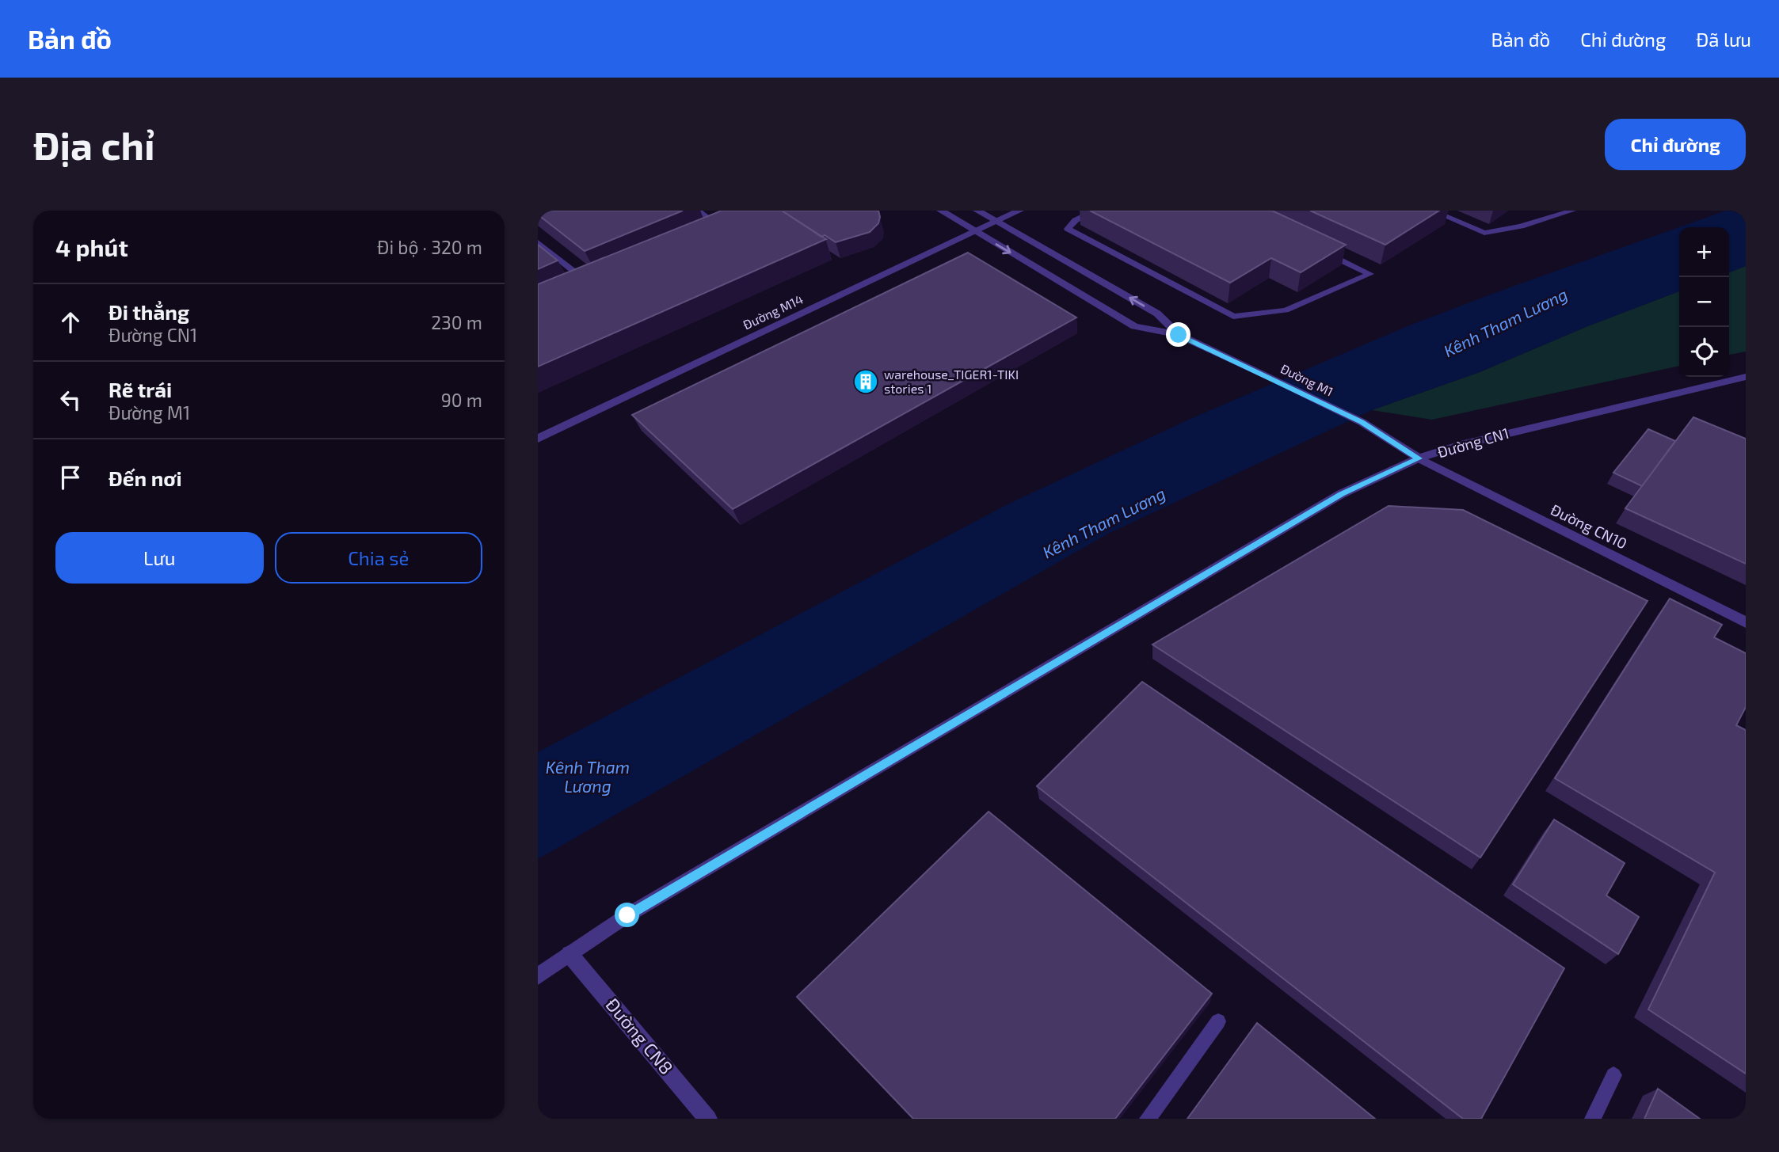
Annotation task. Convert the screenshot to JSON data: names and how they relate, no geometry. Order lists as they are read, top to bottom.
{
  "streets": {
    "street": [
      "Đường M14",
      "Đường M1",
      "Đường CN1",
      "Đường CN10",
      "Đường CN8"
    ]
  },
  "crossings": [
    ["Đường M14", "Đường M1"],
    ["Đường M1", "Đường CN1"],
    ["Đường M1", "Đường CN10"],
    ["Đường CN1", "Đường CN10"],
    ["Đường CN1", "Đường CN8"]
  ],
  "water": ["Kênh Tham Lương"],
  "places": {
    "building": ["warehouse_TIGER1-TIKI stories 1"]
  },
  "page": {
    "header": "Bản đồ",
    "nav": ["Bản đồ", "Chỉ đường", "Đã lưu"],
    "buttons": [
      "Chỉ đường",
      ["Lưu", "Chia sẻ"]
    ],
    "title": "Địa chỉ",
    "heading": ["4 phút", "Đi bộ · 320 m"],
    "map_buttons": ["+", "−"],
    "list": [
      ["Đi thẳng", "Đường CN1", "230 m"],
      ["Rẽ trái", "Đường M1", "90 m"],
      "Đến nơi"
    ]
  }
}
